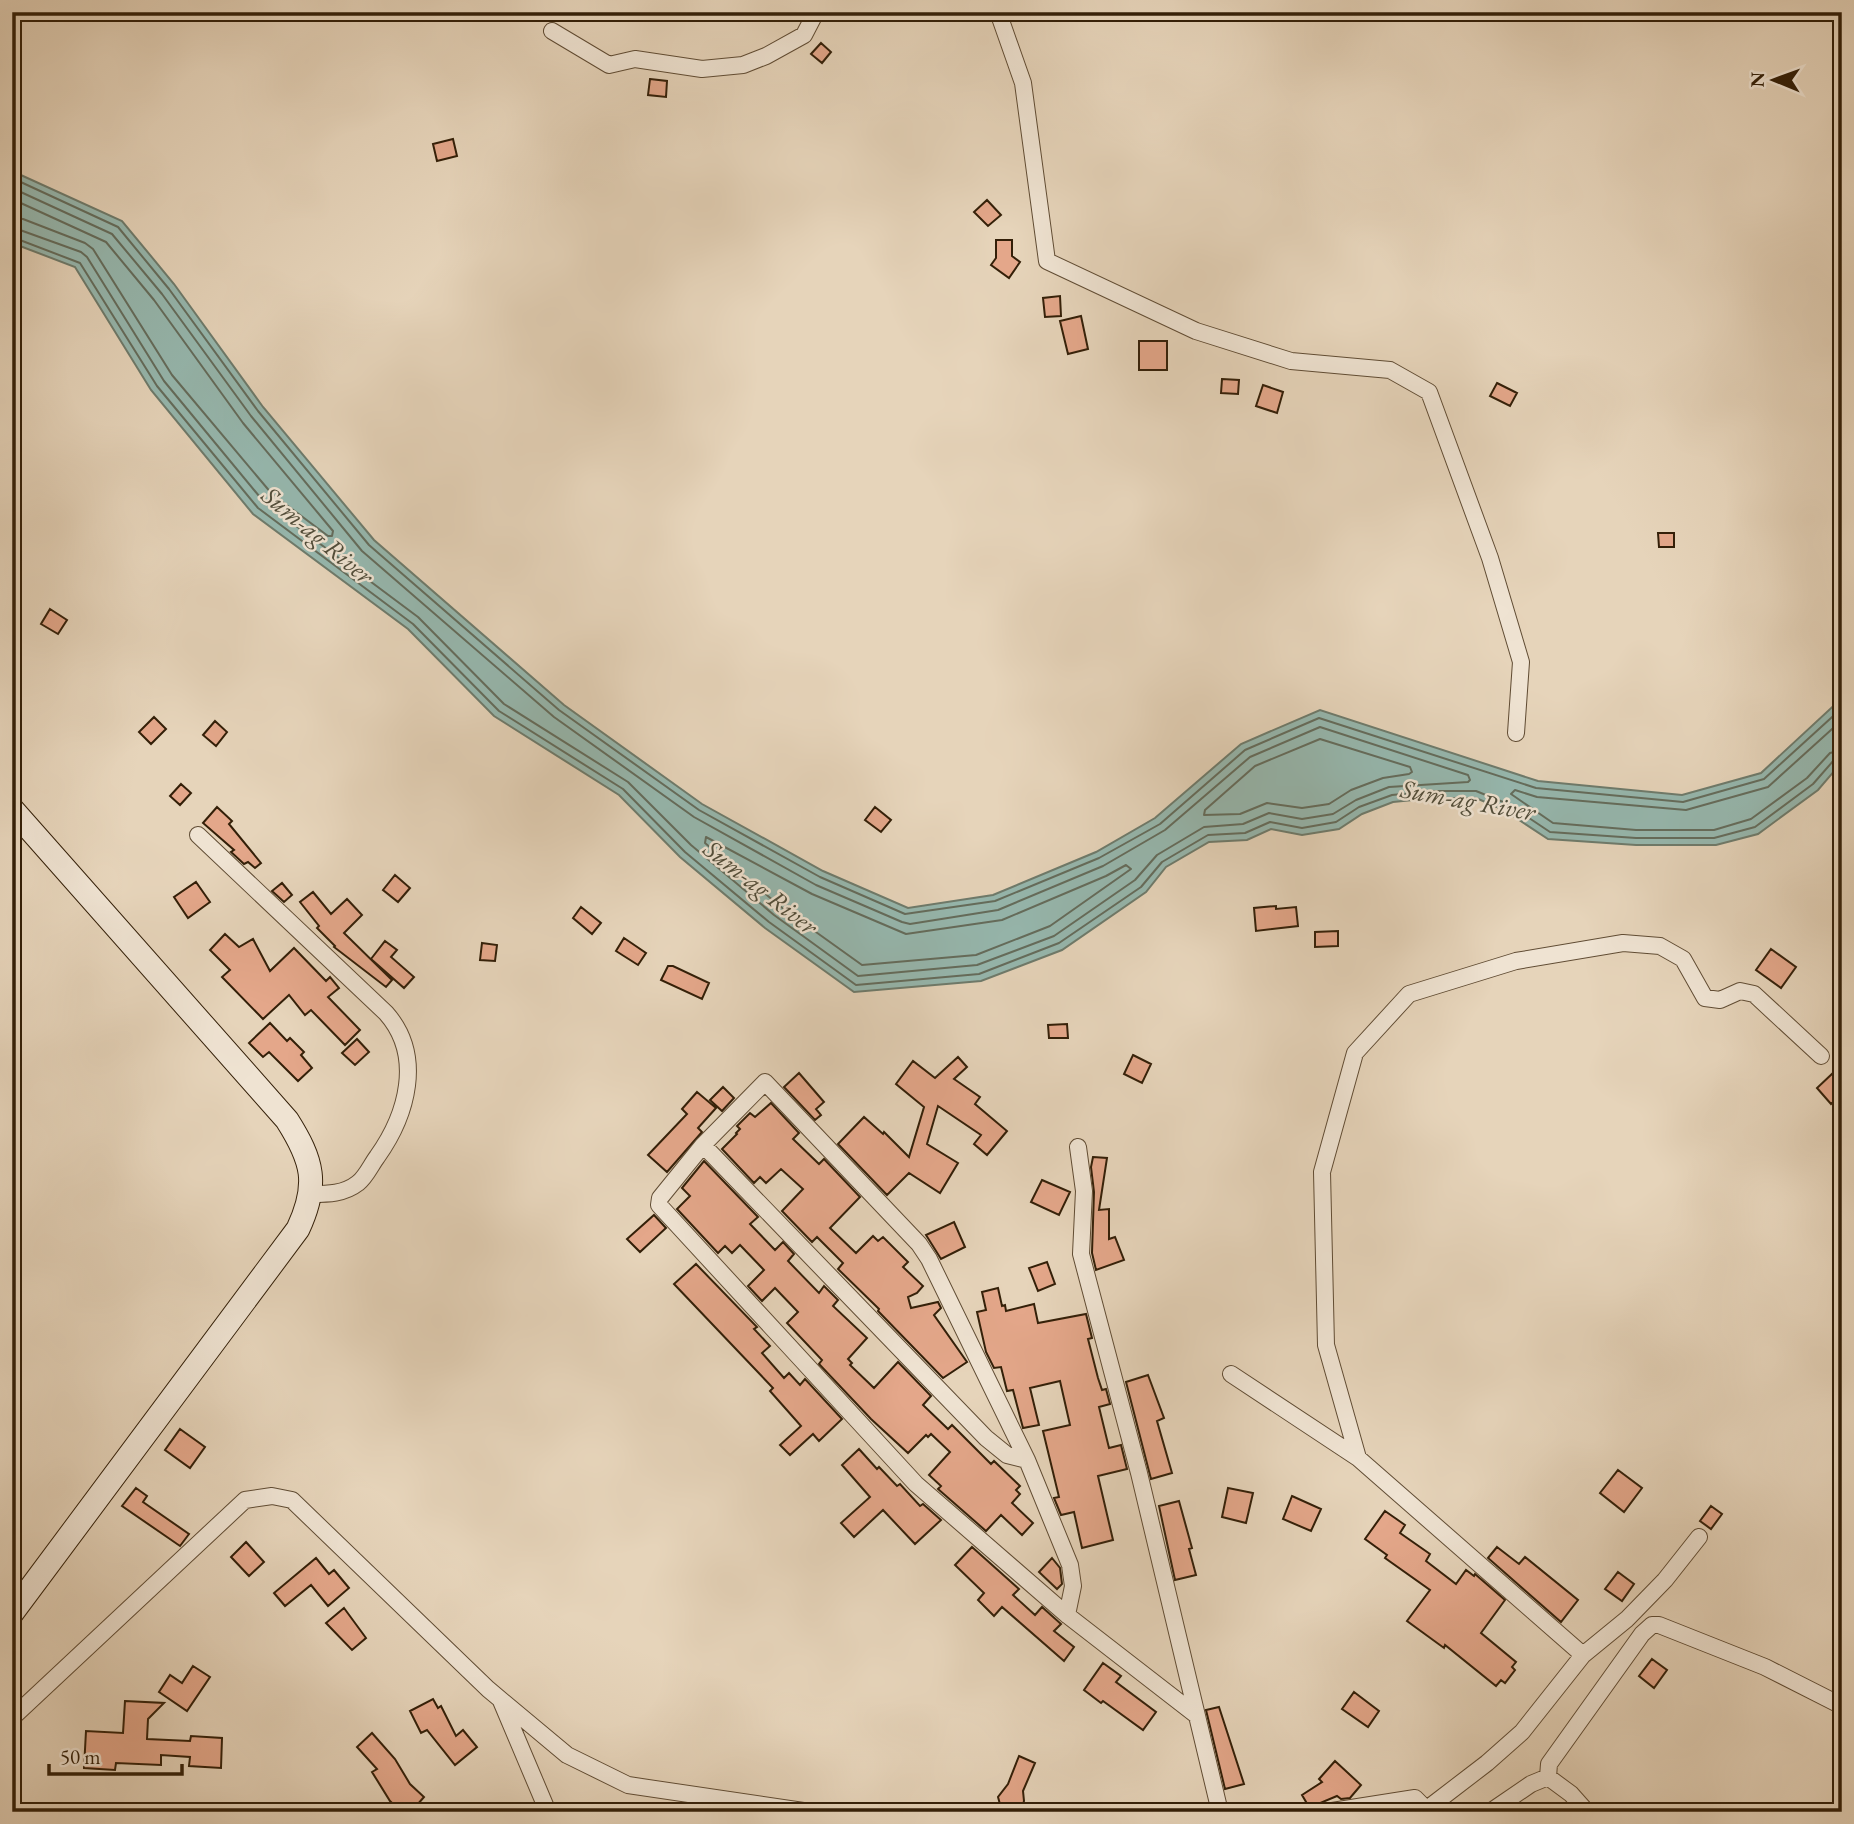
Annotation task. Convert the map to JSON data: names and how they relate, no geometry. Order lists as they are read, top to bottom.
{
  "water": ["Sum-ag River"],
  "scale_bar": "50 m",
  "north": "left"
}
